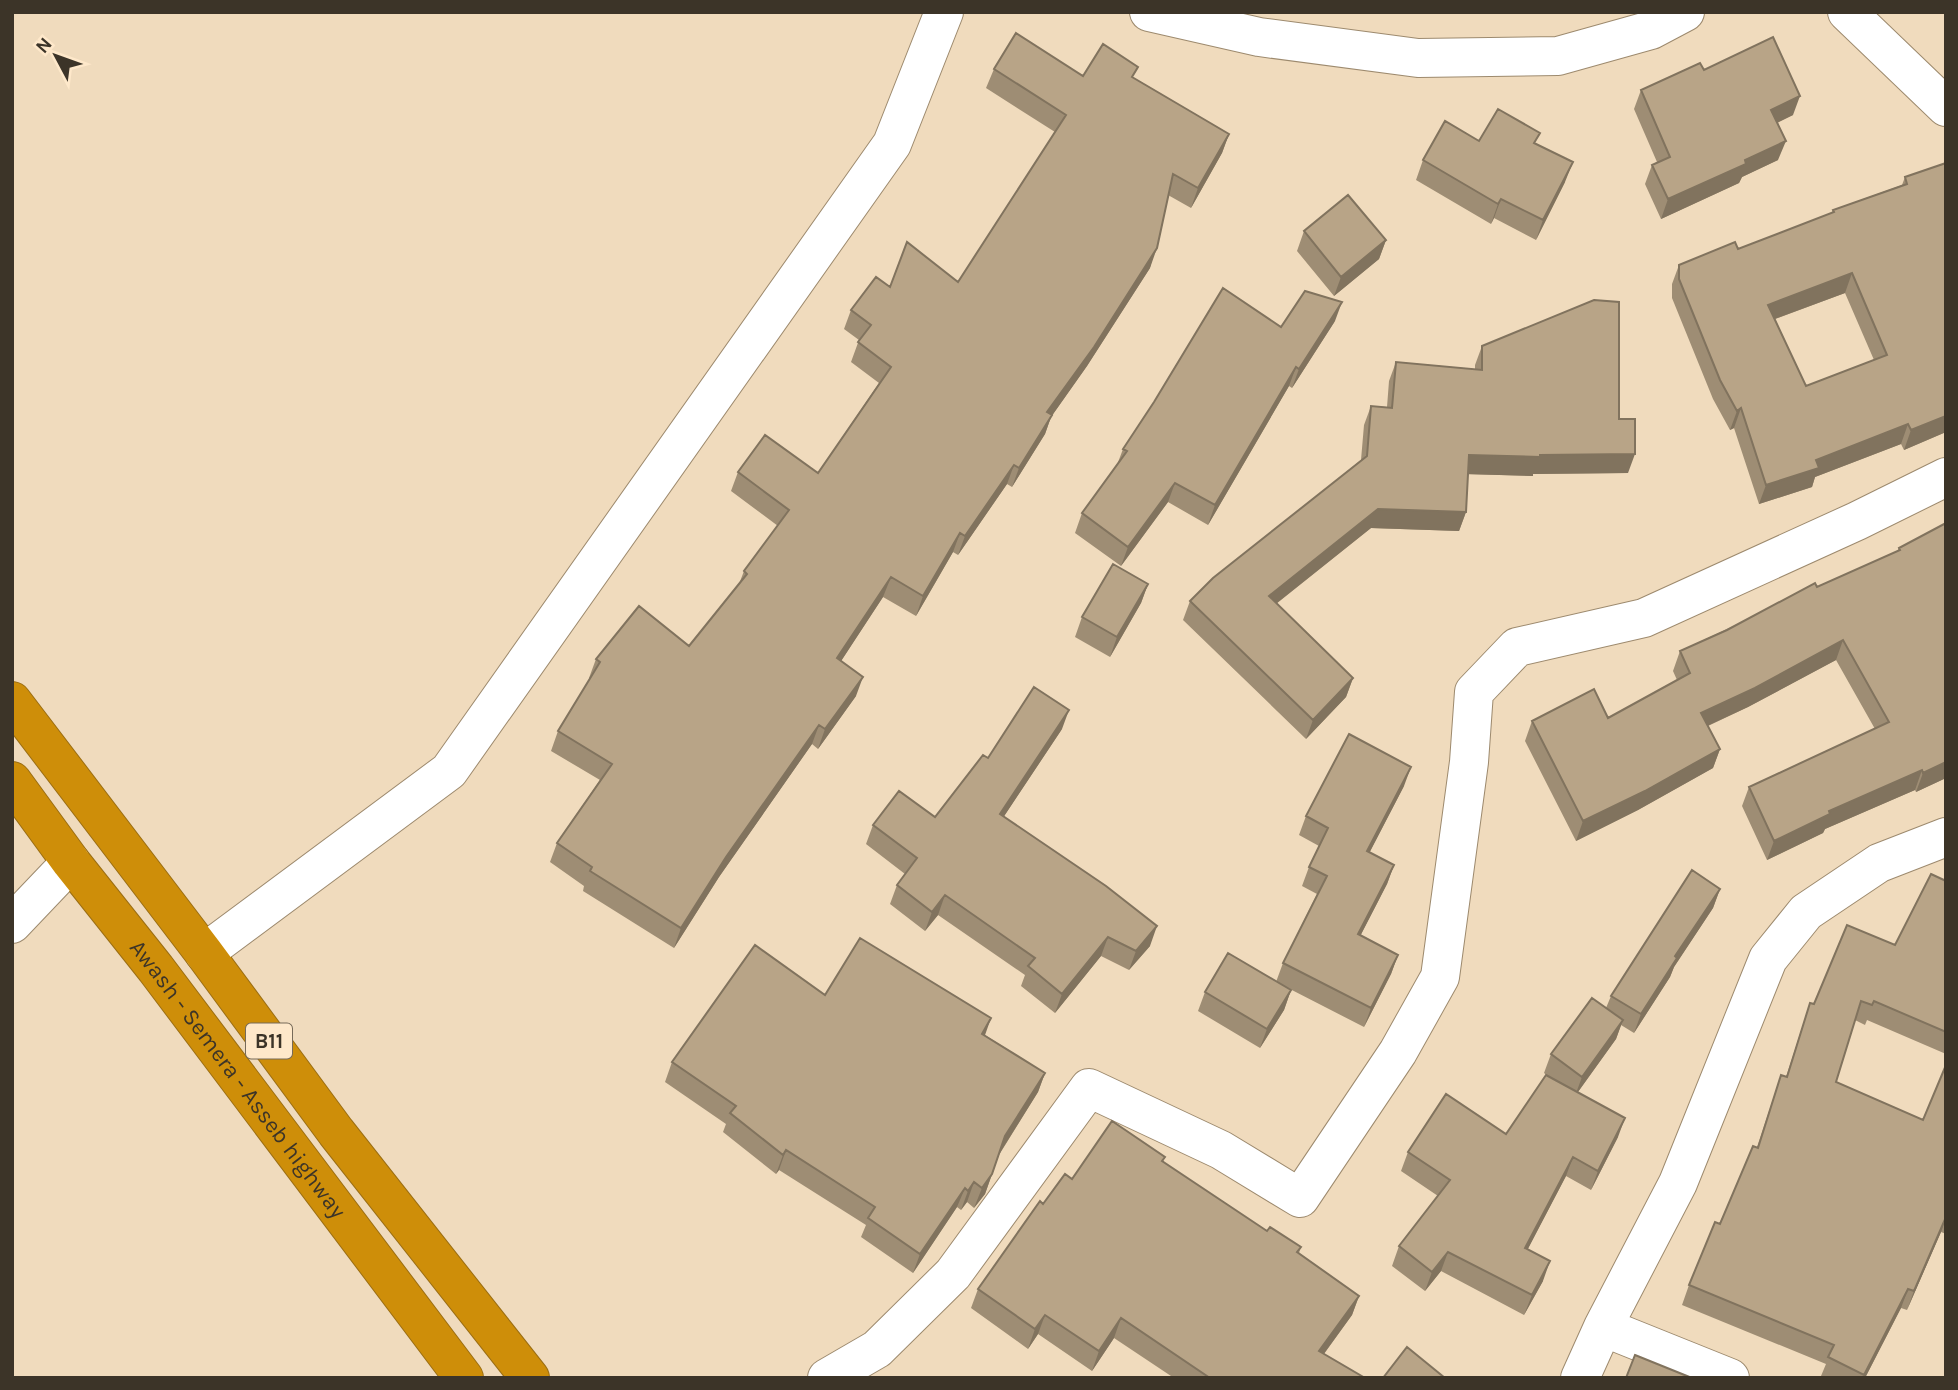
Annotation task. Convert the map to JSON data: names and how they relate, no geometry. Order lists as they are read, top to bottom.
{
  "streets": {
    "highway": ["B11", "Awash - Semera - Asseb highway"]
  },
  "north": "top left"
}
